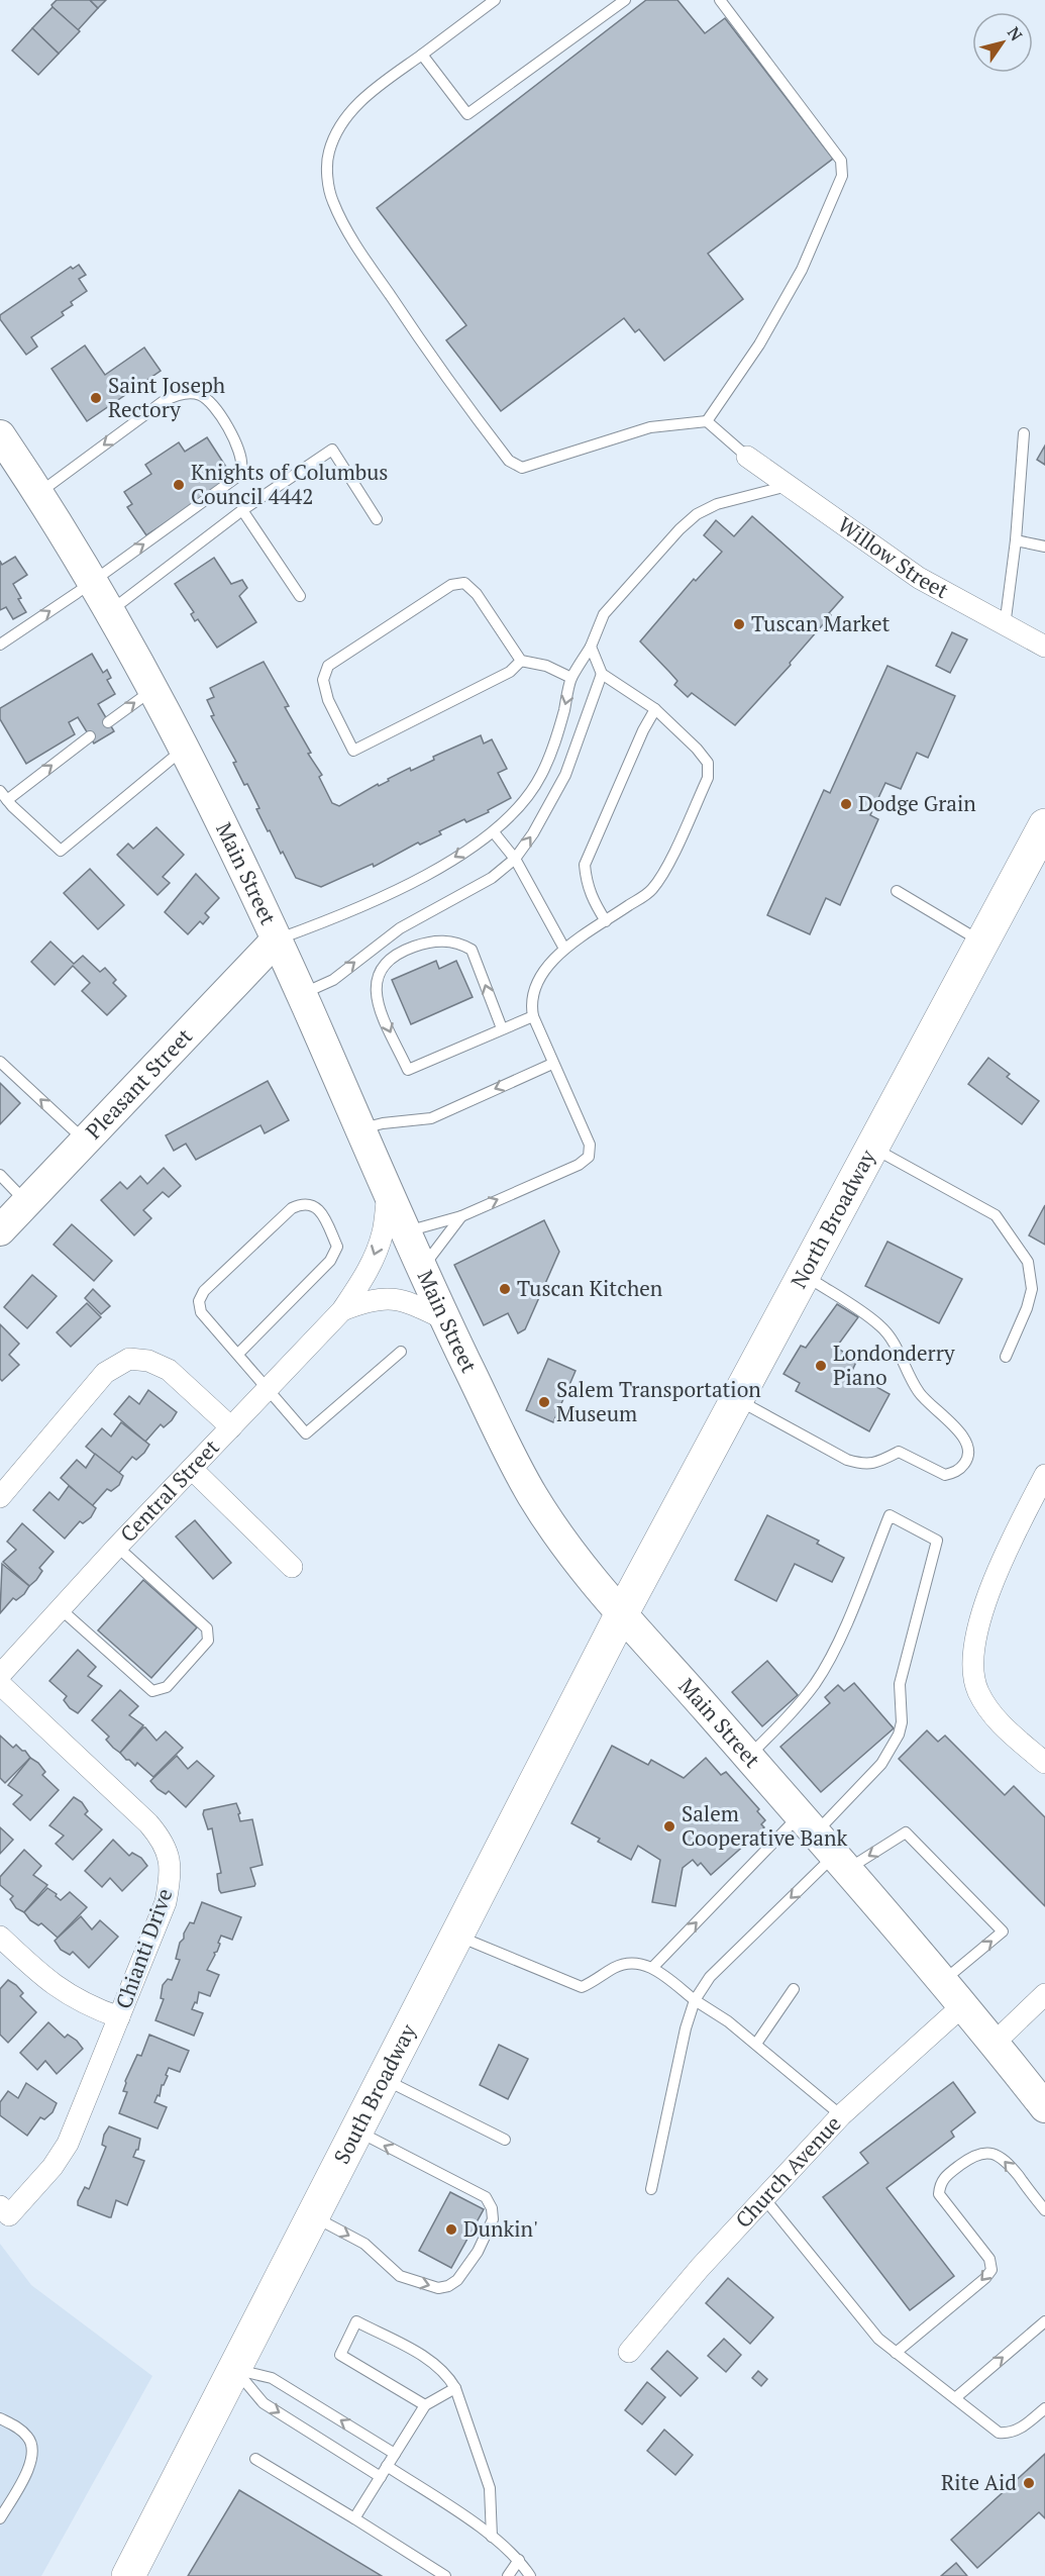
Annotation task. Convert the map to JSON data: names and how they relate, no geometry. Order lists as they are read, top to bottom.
{
  "streets": {
    "main road": [
      "Main Street",
      "Pleasant Street",
      "North Broadway",
      "South Broadway"
    ],
    "street": [
      "Willow Street",
      "Central Street",
      "Chianti Drive",
      "Church Avenue"
    ]
  },
  "crossings": [
    ["Main Street", "Pleasant Street"],
    ["Main Street", "North Broadway"],
    ["Main Street", "Central Street"],
    ["Main Street", "South Broadway"],
    ["Main Street", "Church Avenue"],
    ["North Broadway", "South Broadway"]
  ],
  "places": [
    "Saint Joseph Rectory",
    "Knights of Columbus Council 4442",
    "Tuscan Market",
    "Dodge Grain",
    "Tuscan Kitchen",
    "Londonderry Piano",
    "Salem Transportation Museum",
    "Salem Cooperative Bank",
    "Dunkin'",
    "Rite Aid"
  ],
  "north": "top right"
}
